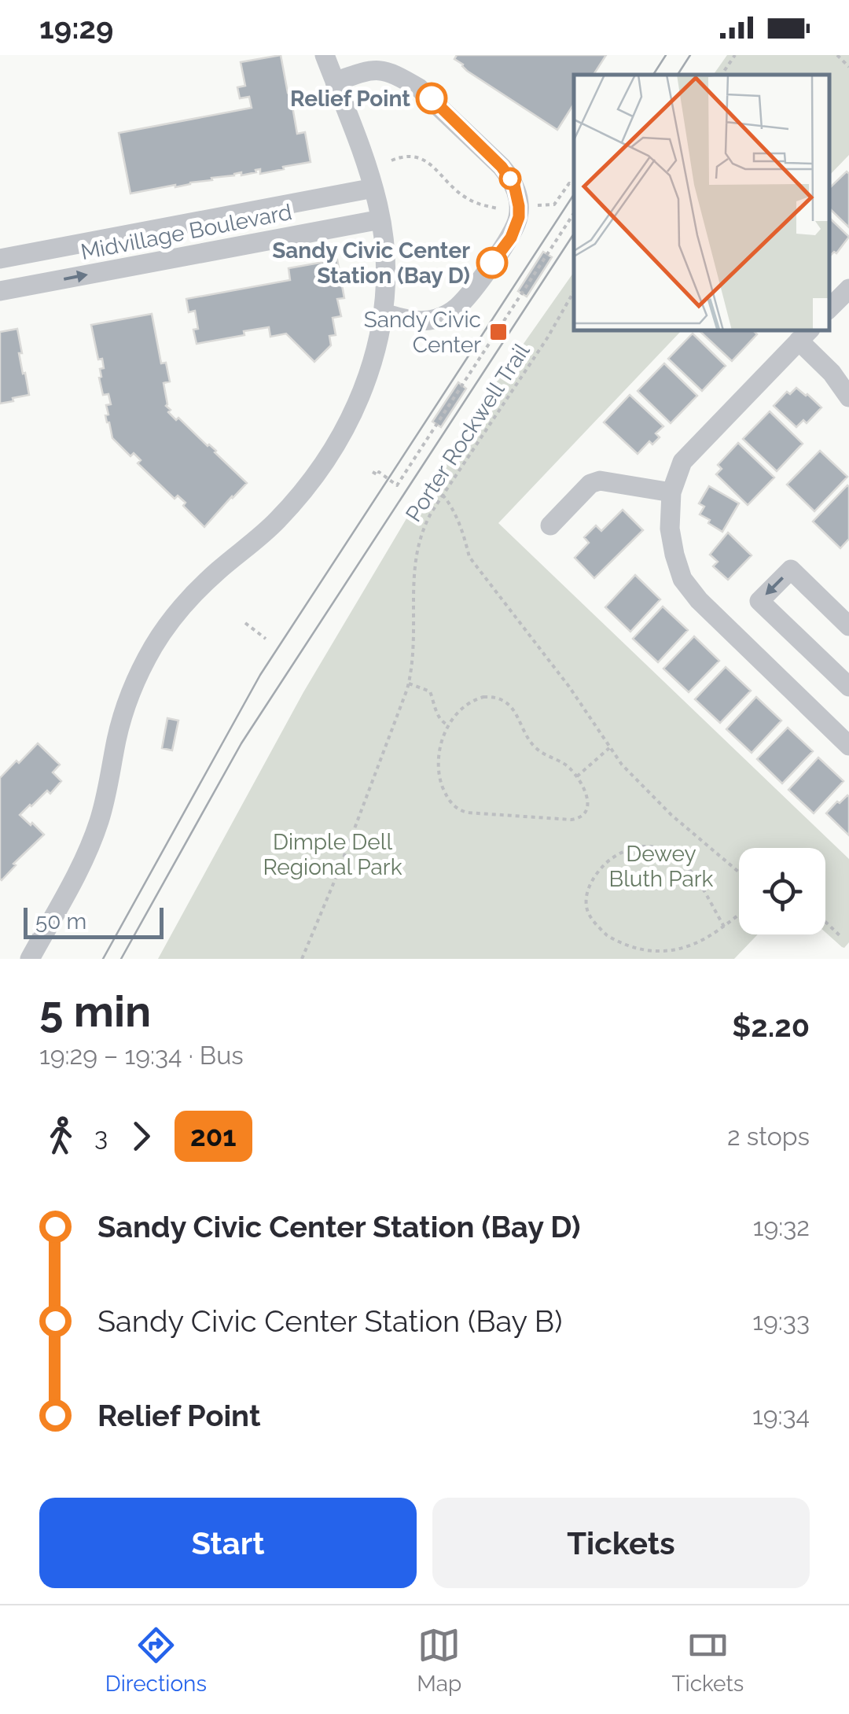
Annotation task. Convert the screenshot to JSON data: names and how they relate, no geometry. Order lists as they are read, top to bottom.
{
  "streets": {
    "street": ["Midvillage Boulevard"],
    "path": ["Porter Rockwell Trail"]
  },
  "parks": ["Dimple Dell Regional Park", "Dewey Bluth Park"],
  "places": {
    "other": ["Relief Point", "Sandy Civic Center Station (Bay D)"],
    "transit": ["Sandy Civic Center"]
  },
  "lines": ["bus line 201"],
  "scale_bar": "50 m",
  "page": {
    "status": "19:29",
    "scale": "50 m",
    "heading": ["5 min", "19:29 – 19:34 · Bus", "$2.20"],
    "legs": ["3", "201", "2 stops"],
    "list": [
      {
        "name": "Sandy Civic Center Station (Bay D)",
        "value": "19:32"
      },
      {
        "name": "Sandy Civic Center Station (Bay B)",
        "value": "19:33"
      },
      {
        "name": "Relief Point",
        "value": "19:34"
      }
    ],
    "buttons": ["Start", "Tickets"],
    "tabs": ["Directions", "Map", "Tickets"]
  }
}
